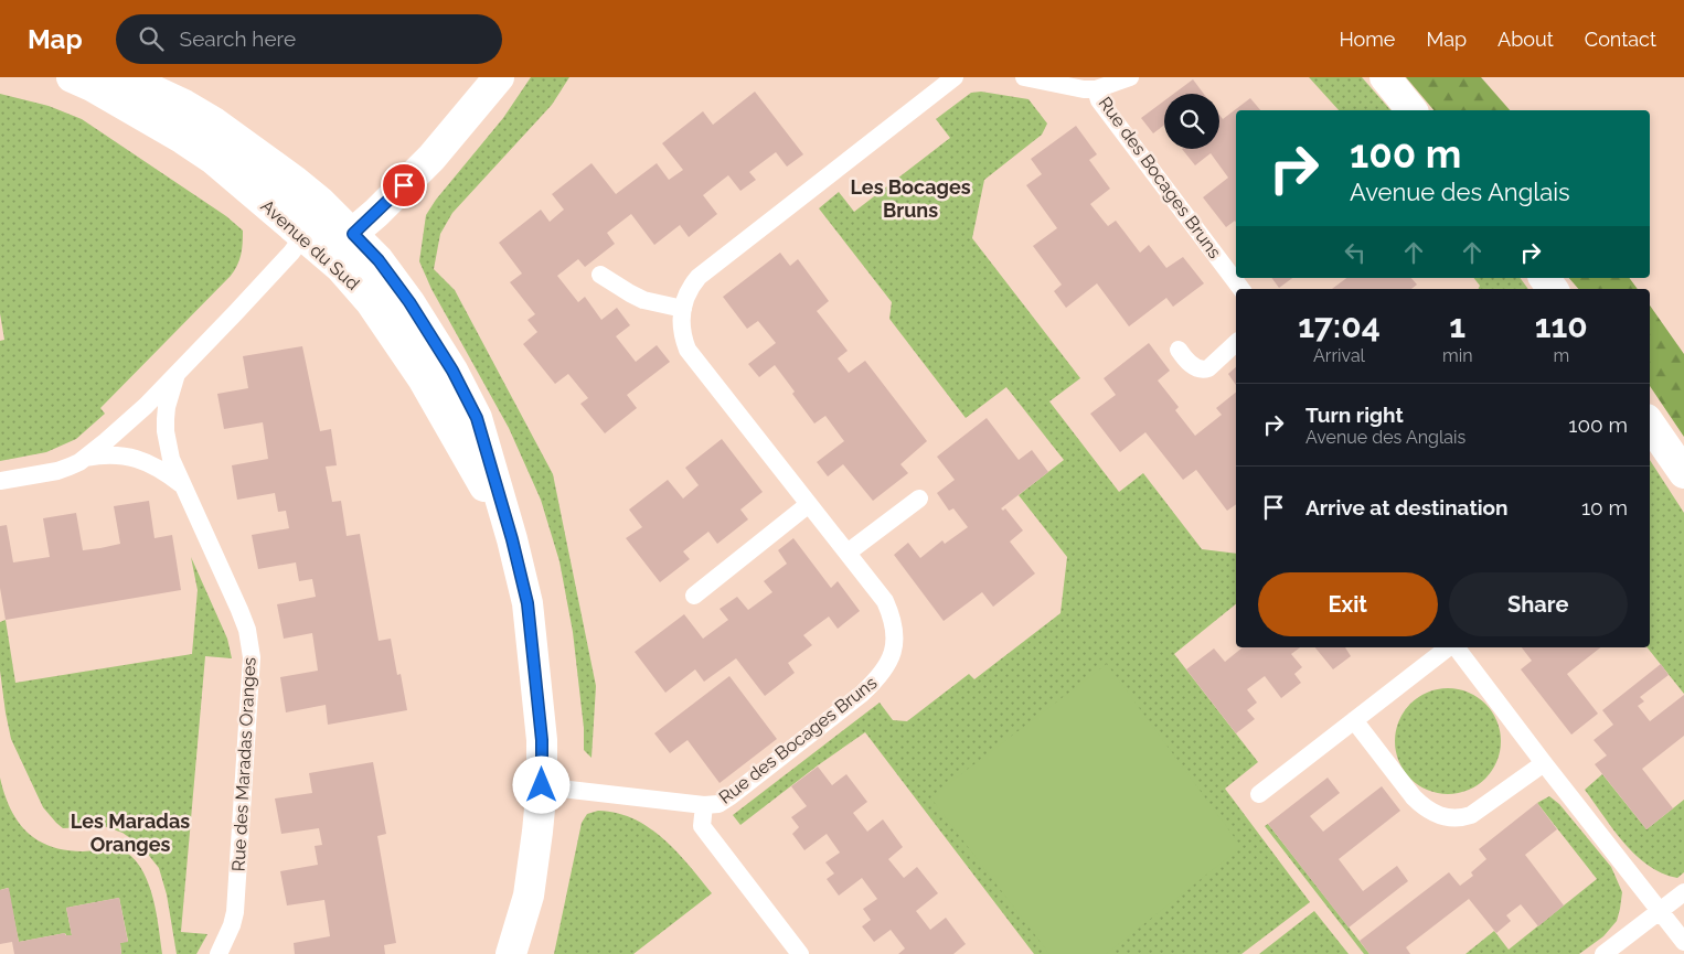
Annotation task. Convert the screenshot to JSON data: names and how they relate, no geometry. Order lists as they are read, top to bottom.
{
  "streets": {
    "street": ["Avenue du Sud"],
    "lane": ["Rue des Bocages Bruns", "Rue des Maradas Oranges"]
  },
  "crossings": [
    ["Rue des Bocages Bruns", "Avenue du Sud"],
    ["Avenue du Sud", "Rue des Maradas Oranges"]
  ],
  "districts": ["Les Bocages Bruns", "Les Maradas Oranges"],
  "page": {
    "header": "Map",
    "search": "Search here",
    "nav": [
      "Home",
      "Map",
      "About",
      "Contact"
    ],
    "turn": ["100 m", "Avenue des Anglais"],
    "eta": [
      "17:04",
      "Arrival",
      "1",
      "min",
      "110",
      "m"
    ],
    "list": [
      {
        "name": "Turn right",
        "note": "Avenue des Anglais",
        "value": "100 m"
      },
      {
        "name": "Arrive at destination",
        "value": "10 m"
      }
    ],
    "buttons": ["Exit", "Share"]
  }
}
